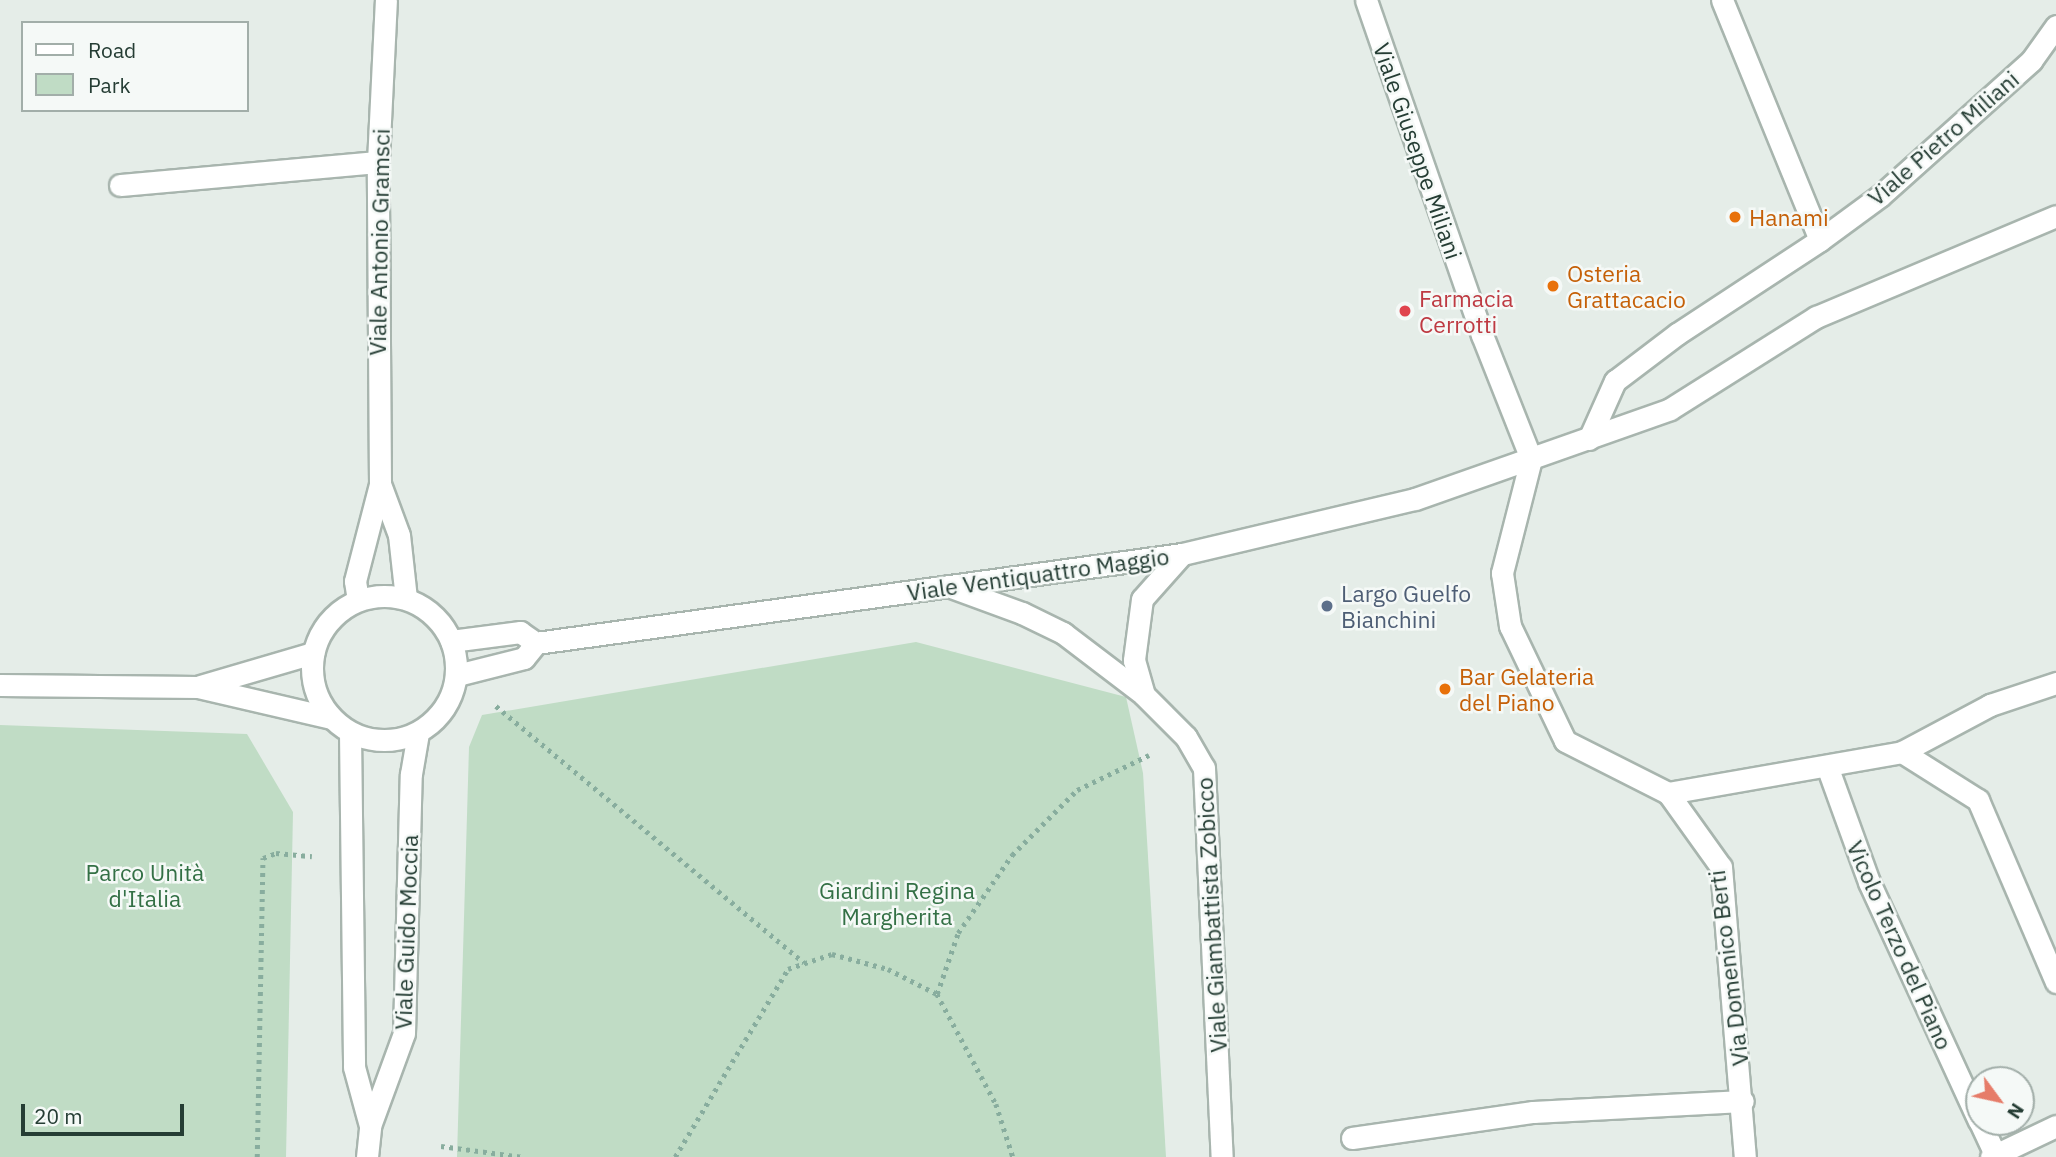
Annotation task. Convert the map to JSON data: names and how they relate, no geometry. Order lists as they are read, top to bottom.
{
  "streets": {
    "street": [
      "Viale Pietro Miliani",
      "Viale Giuseppe Miliani",
      "Viale Antonio Gramsci",
      "Viale Ventiquattro Maggio",
      "Viale Giambattista Zobicco",
      "Viale Guido Moccia",
      "Vicolo Terzo del Piano",
      "Via Domenico Berti"
    ]
  },
  "crossings": [
    ["Viale Pietro Miliani", "Viale Ventiquattro Maggio"],
    ["Viale Giuseppe Miliani", "Viale Ventiquattro Maggio"],
    ["Viale Antonio Gramsci", "Viale Ventiquattro Maggio"],
    ["Viale Antonio Gramsci", "Viale Guido Moccia"],
    ["Viale Ventiquattro Maggio", "Viale Giambattista Zobicco"],
    ["Viale Ventiquattro Maggio", "Viale Guido Moccia"]
  ],
  "parks": ["Parco Unità d'Italia", "Giardini Regina Margherita"],
  "places": [
    "Hanami",
    "Osteria Grattacacio",
    "Farmacia Cerrotti",
    "Largo Guelfo Bianchini",
    "Bar Gelateria del Piano"
  ],
  "legend": ["Road", "Park"],
  "scale_bar": "20 m",
  "north": "bottom right"
}
